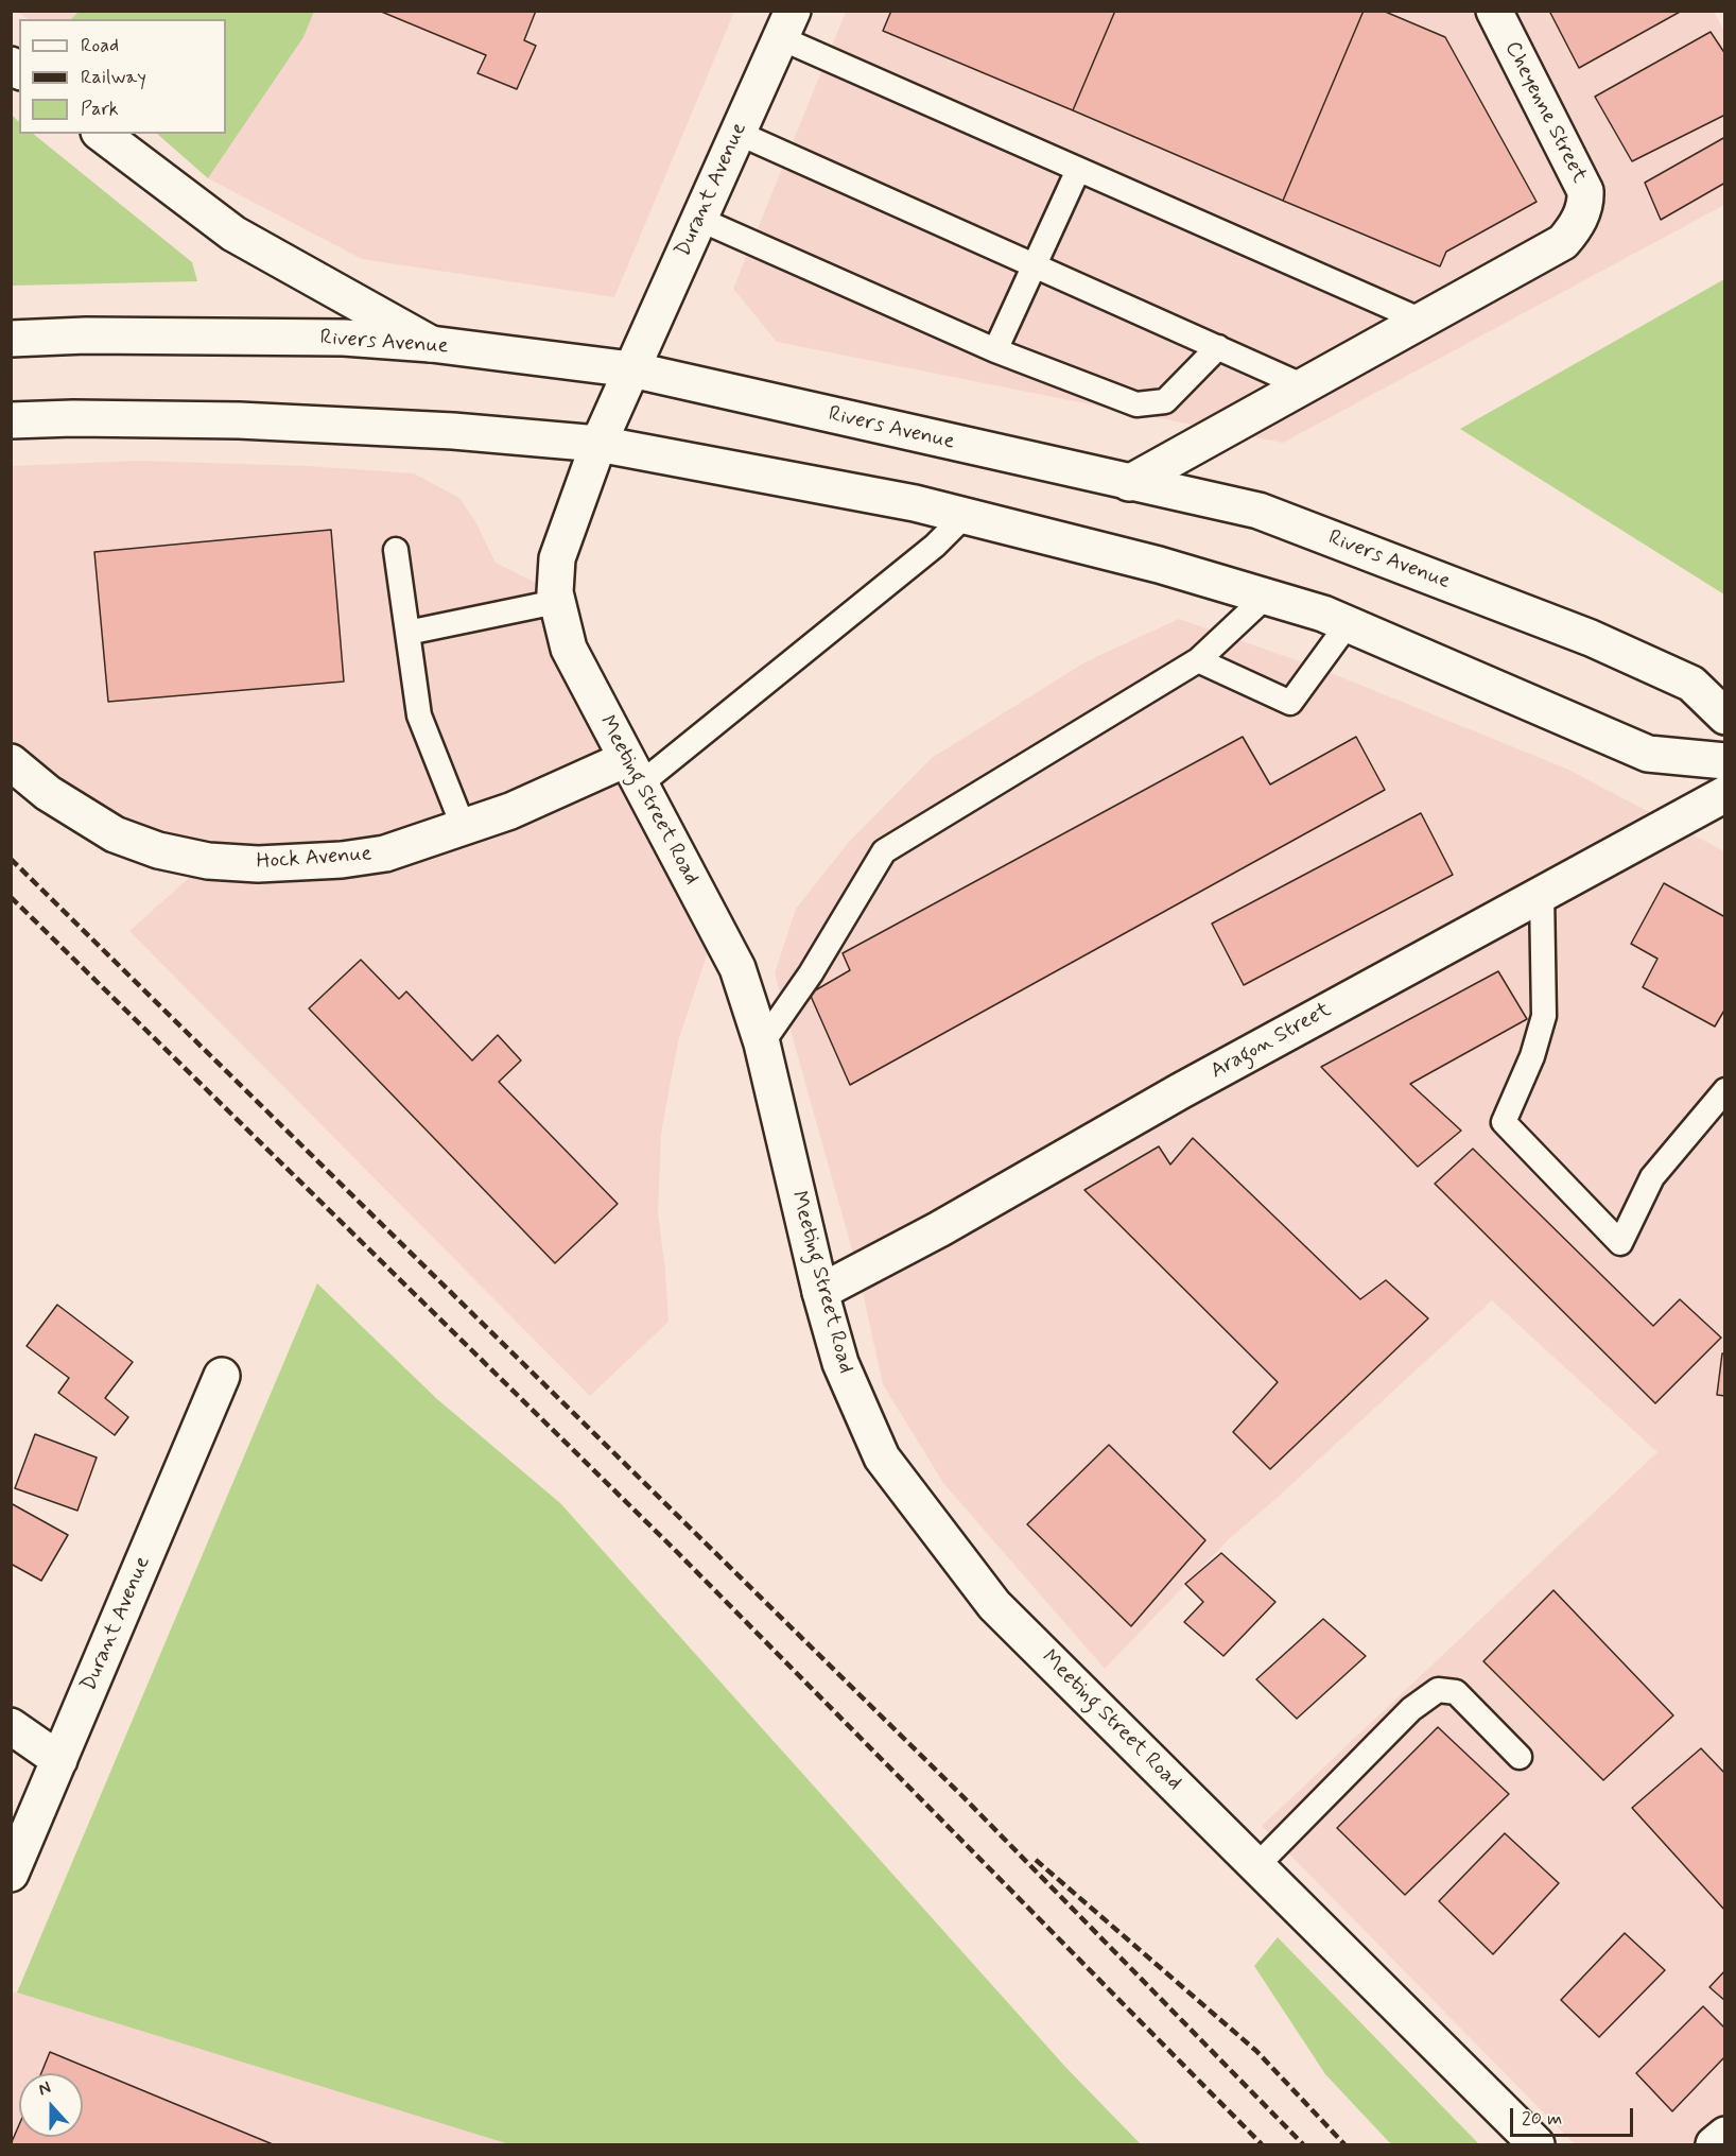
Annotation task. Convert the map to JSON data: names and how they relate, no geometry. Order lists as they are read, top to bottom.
{
  "streets": {
    "street": [
      "Cheyenne Street",
      "Durant Avenue",
      "Rivers Avenue",
      "Meeting Street Road",
      "Hock Avenue",
      "Aragon Street"
    ]
  },
  "crossings": [
    ["Durant Avenue", "Rivers Avenue"],
    ["Durant Avenue", "Meeting Street Road"],
    ["Rivers Avenue", "Meeting Street Road"],
    ["Meeting Street Road", "Hock Avenue"],
    ["Meeting Street Road", "Aragon Street"]
  ],
  "legend": ["Road", "Railway", "Park"],
  "scale_bar": "20 m",
  "north": "top"
}
